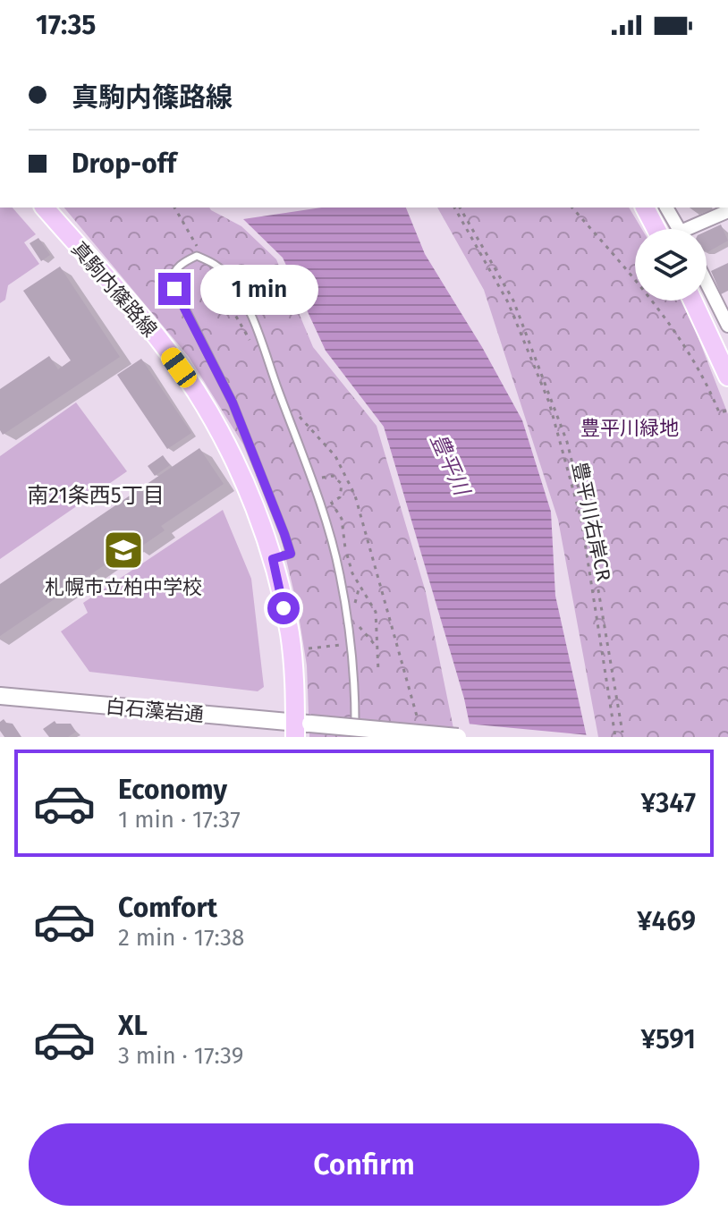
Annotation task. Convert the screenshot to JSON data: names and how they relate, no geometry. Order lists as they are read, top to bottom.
{
  "streets": {
    "main road": ["真駒内篠路線", "白石藻岩通"],
    "path": ["豊平川右岸CR"]
  },
  "crossings": [
    ["真駒内篠路線", "白石藻岩通"]
  ],
  "districts": ["南21条西5丁目"],
  "water": ["豊平川"],
  "parks": ["豊平川緑地"],
  "places": {
    "school or university": ["札幌市立柏中学校"]
  },
  "page": {
    "status": "17:35",
    "banner": ["真駒内篠路線", "Drop-off"],
    "bubble": "1 min",
    "list": [
      {
        "name": "Economy",
        "note": "1 min · 17:37",
        "value": "¥347"
      },
      {
        "name": "Comfort",
        "note": "2 min · 17:38",
        "value": "¥469"
      },
      {
        "name": "XL",
        "note": "3 min · 17:39",
        "value": "¥591"
      }
    ],
    "buttons": "Confirm"
  }
}
